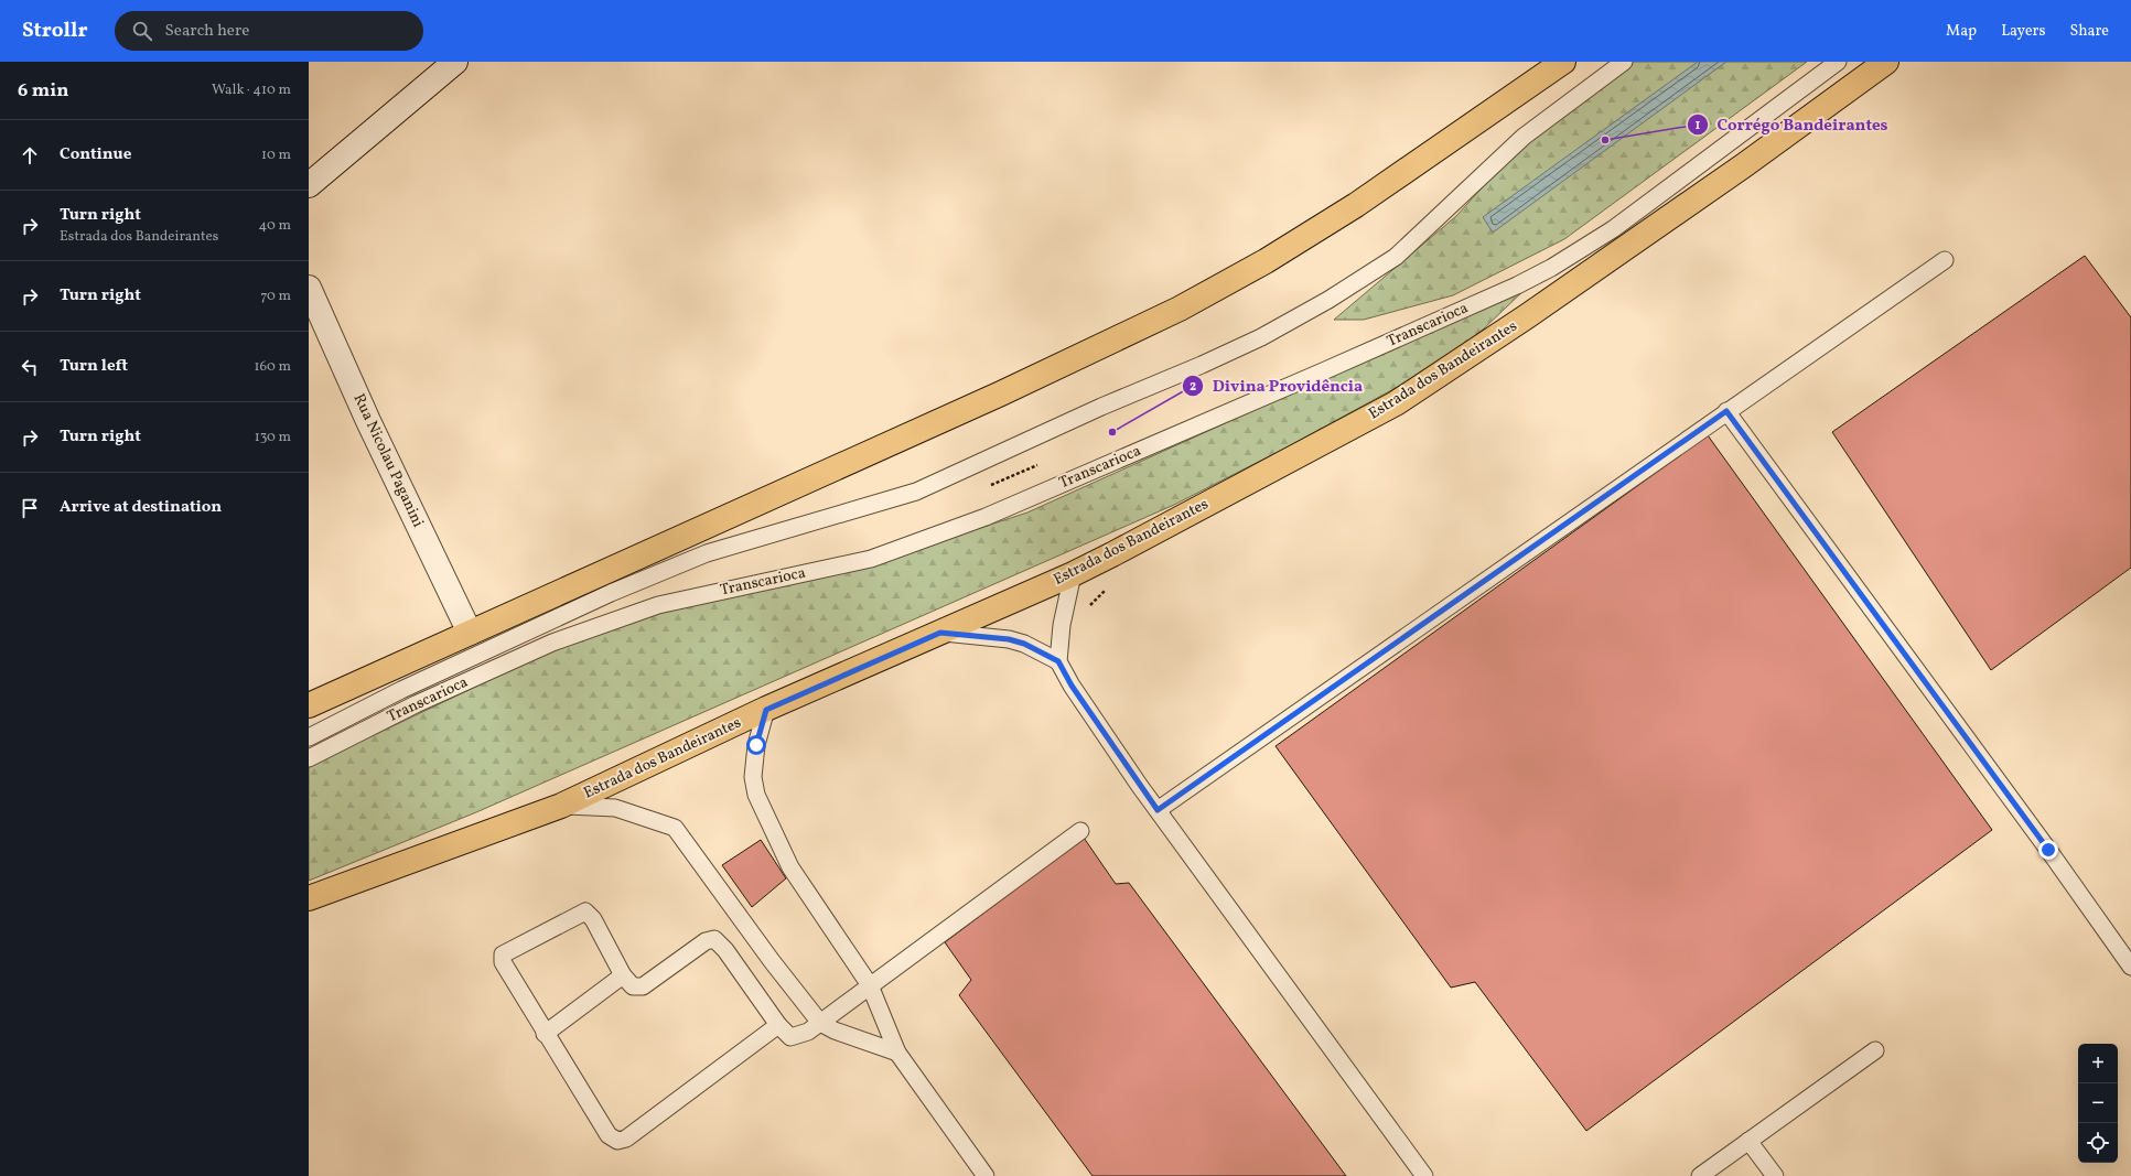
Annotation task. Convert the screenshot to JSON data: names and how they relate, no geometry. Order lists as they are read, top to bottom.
{
  "streets": {
    "main road": ["Estrada dos Bandeirantes"],
    "street": ["Rua Nicolau Paganini"],
    "lane": ["Transcarioca"]
  },
  "places": ["Corrégo Bandeirantes", "Divina Providência"],
  "page": {
    "header": "Strollr",
    "search": "Search here",
    "nav": ["Map", "Layers", "Share"],
    "heading": ["6 min", "Walk · 410 m"],
    "list": [
      ["Continue", "10 m"],
      ["Turn right", "Estrada dos Bandeirantes", "40 m"],
      ["Turn right", "70 m"],
      ["Turn left", "160 m"],
      ["Turn right", "130 m"],
      "Arrive at destination"
    ],
    "map_buttons": ["+", "−"]
  }
}
